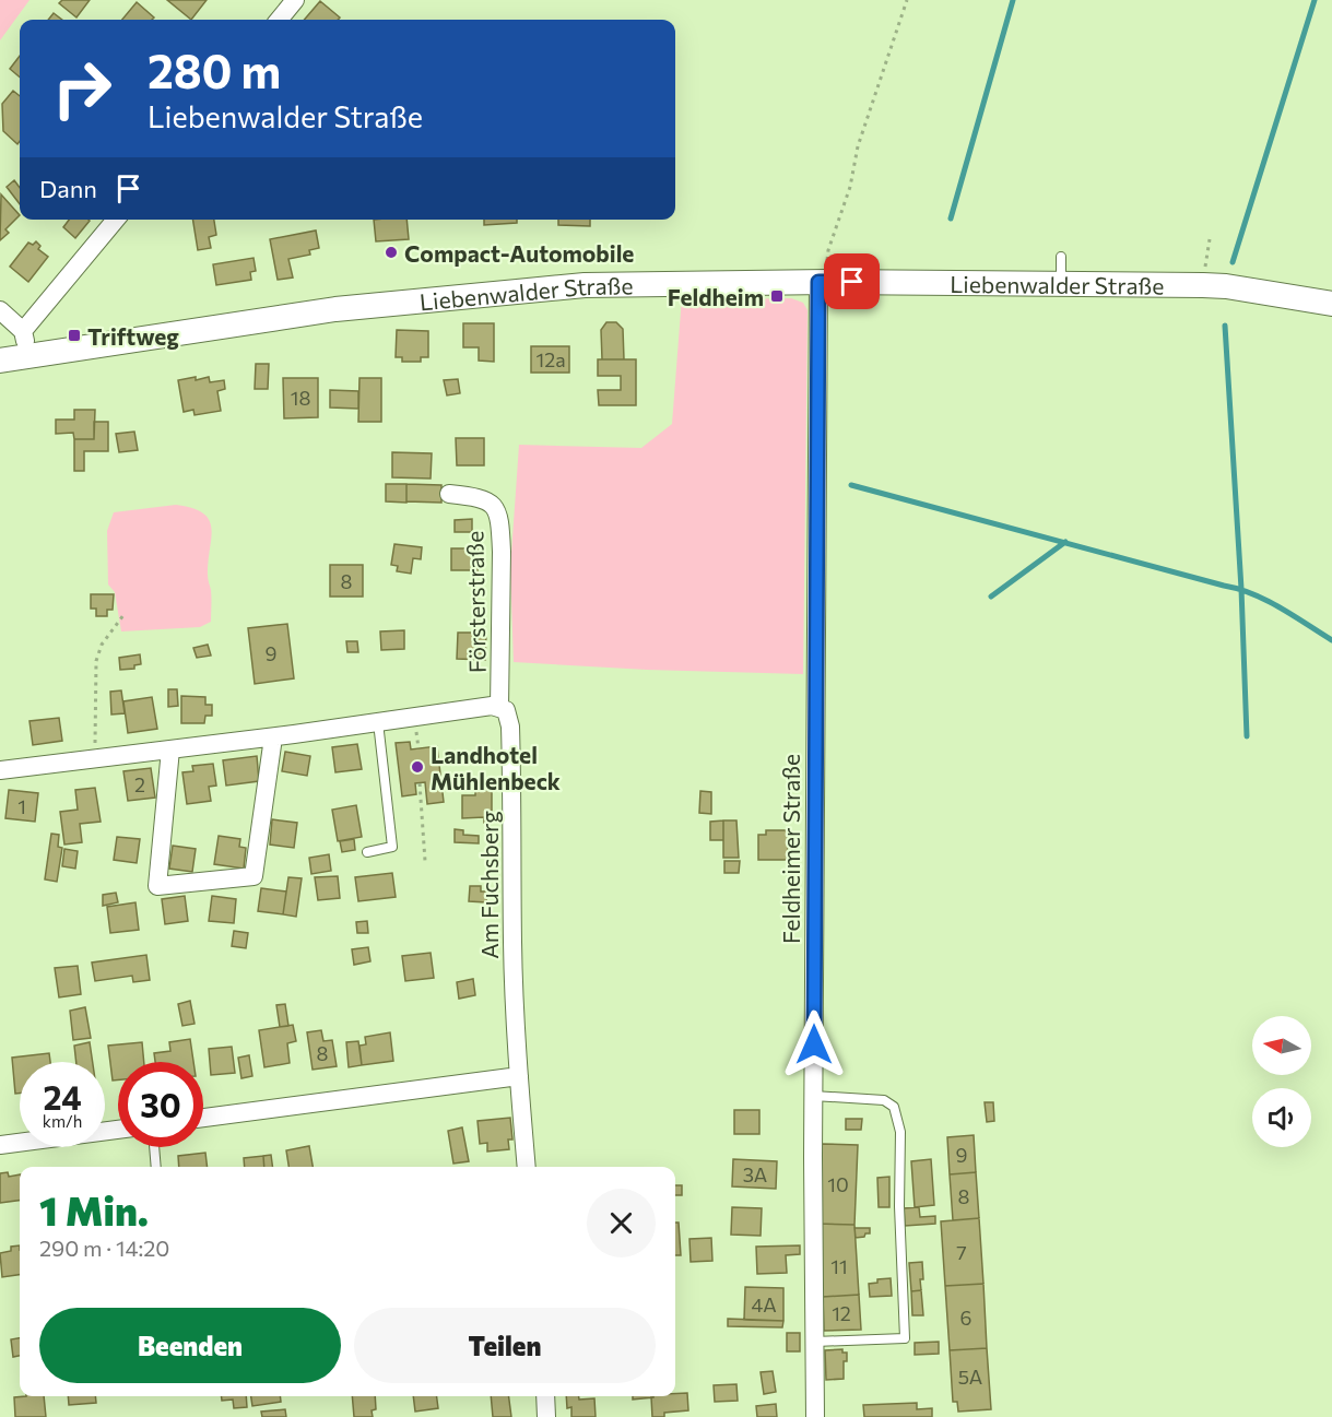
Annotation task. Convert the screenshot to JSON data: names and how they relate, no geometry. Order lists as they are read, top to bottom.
{
  "streets": {
    "main road": ["Liebenwalder Straße"],
    "street": ["Försterstraße", "Feldheimer Straße", "Am Fuchsberg"]
  },
  "crossings": [
    ["Liebenwalder Straße", "Feldheimer Straße"],
    ["Försterstraße", "Am Fuchsberg"]
  ],
  "places": {
    "other": ["Compact-Automobile", "Landhotel Mühlenbeck"],
    "transit": ["Feldheim", "Triftweg"]
  },
  "house_numbers": [
    "12a",
    "18",
    "8",
    "9",
    "2",
    "1",
    "8",
    "9",
    "3A",
    "10",
    "8",
    "7",
    "11",
    "4A",
    "12",
    "6",
    "5A"
  ],
  "north": "left",
  "page": {
    "turn": ["280 m", "Liebenwalder Straße"],
    "then": "Dann",
    "speed": "24 km/h",
    "limit": "30",
    "heading": ["1 Min.", "290 m · 14:20"],
    "buttons": ["Beenden", "Teilen"]
  }
}
